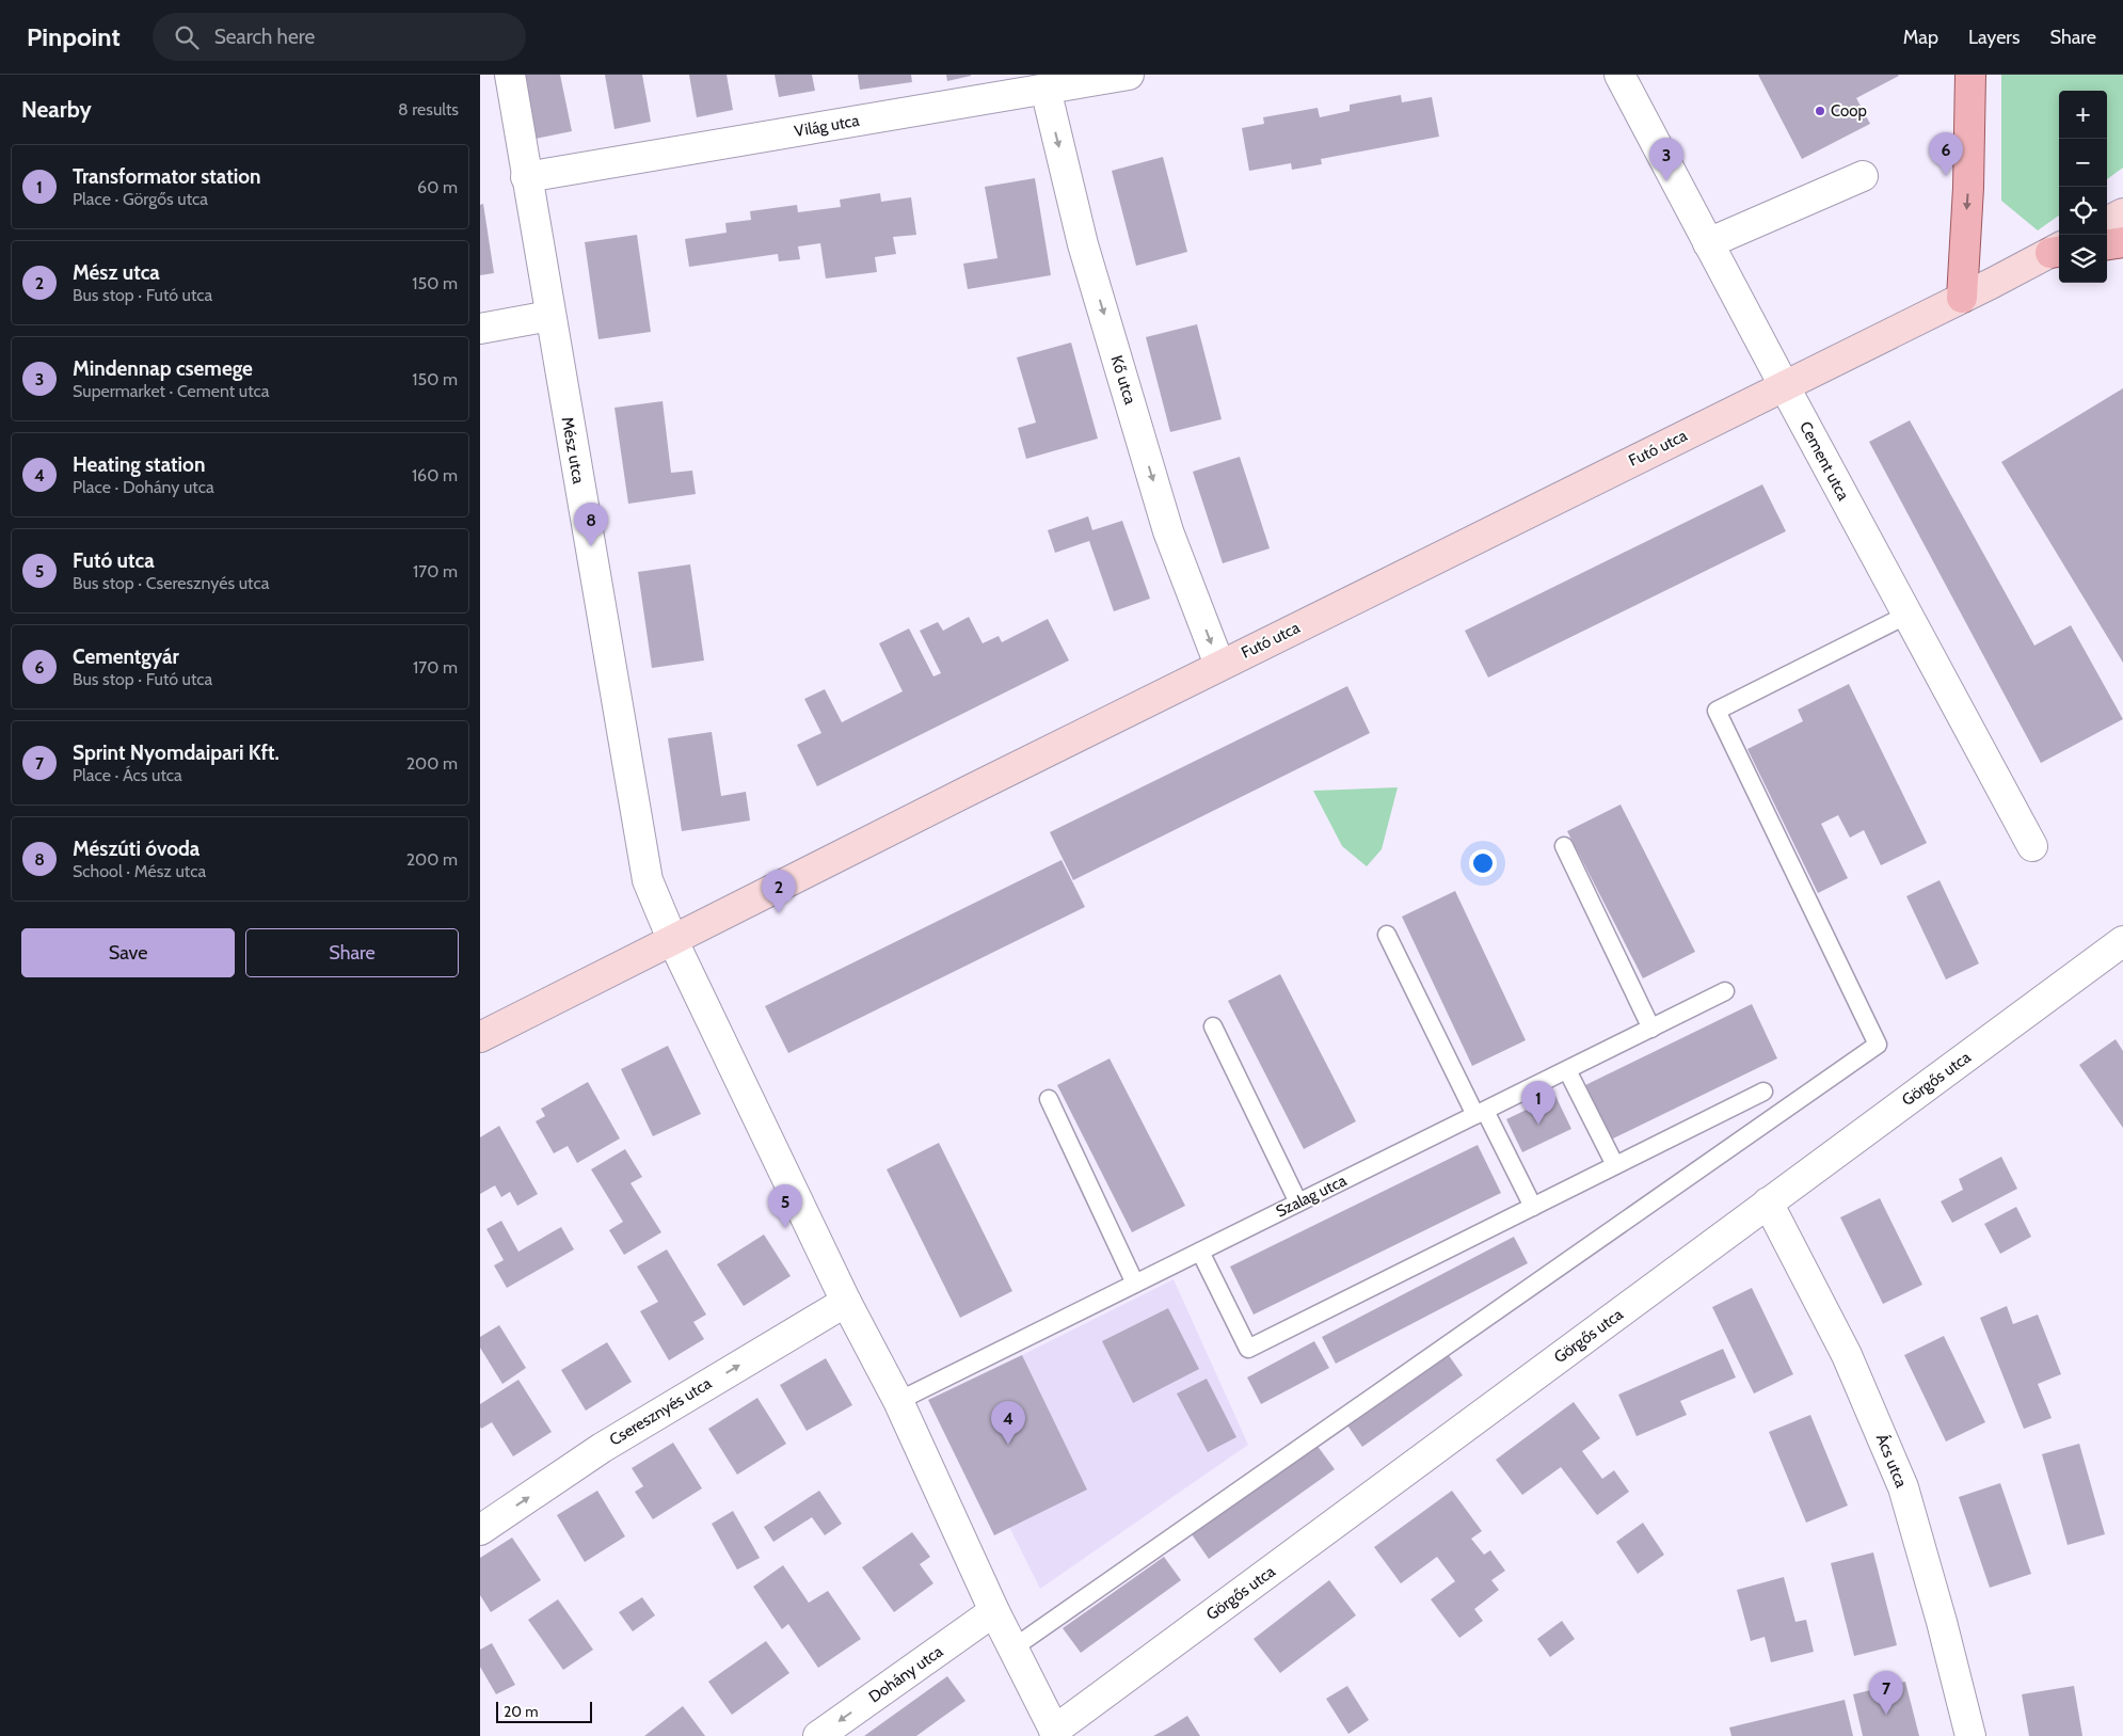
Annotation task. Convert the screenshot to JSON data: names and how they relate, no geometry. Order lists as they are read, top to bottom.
{
  "streets": {
    "main road": ["Futó utca"],
    "street": [
      "Világ utca",
      "Kő utca",
      "Mész utca",
      "Cement utca",
      "Görgős utca",
      "Cseresznyés utca",
      "Ács utca",
      "Dohány utca"
    ],
    "lane": ["Szalag utca"]
  },
  "crossings": [
    ["Világ utca", "Kő utca"],
    ["Világ utca", "Mész utca"],
    ["Kő utca", "Futó utca"],
    ["Futó utca", "Mész utca"],
    ["Futó utca", "Cement utca"],
    ["Mész utca", "Görgős utca"],
    ["Mész utca", "Szalag utca"],
    ["Mész utca", "Cseresznyés utca"],
    ["Mész utca", "Dohány utca"],
    ["Görgős utca", "Ács utca"]
  ],
  "one_way": ["Kő utca", "Cseresznyés utca", "Dohány utca"],
  "places": ["Coop"],
  "scale_bar": "20 m",
  "page": {
    "header": "Pinpoint",
    "search": "Search here",
    "nav": ["Map", "Layers", "Share"],
    "heading": ["Nearby", "8 results"],
    "map_buttons": ["+", "−"],
    "pins": [
      "6",
      "3",
      "8",
      "2",
      "1",
      "5",
      "4",
      "7"
    ],
    "list": [
      {
        "mark": "1",
        "name": "Transformator station",
        "note": "Place · Görgős utca",
        "value": "60 m"
      },
      {
        "mark": "2",
        "name": "Mész utca",
        "note": "Bus stop · Futó utca",
        "value": "150 m"
      },
      {
        "mark": "3",
        "name": "Mindennap csemege",
        "note": "Supermarket · Cement utca",
        "value": "150 m"
      },
      {
        "mark": "4",
        "name": "Heating station",
        "note": "Place · Dohány utca",
        "value": "160 m"
      },
      {
        "mark": "5",
        "name": "Futó utca",
        "note": "Bus stop · Cseresznyés utca",
        "value": "170 m"
      },
      {
        "mark": "6",
        "name": "Cementgyár",
        "note": "Bus stop · Futó utca",
        "value": "170 m"
      },
      {
        "mark": "7",
        "name": "Sprint Nyomdaipari Kft.",
        "note": "Place · Ács utca",
        "value": "200 m"
      },
      {
        "mark": "8",
        "name": "Mészúti óvoda",
        "note": "School · Mész utca",
        "value": "200 m"
      }
    ],
    "buttons": ["Save", "Share"],
    "scale": "20 m"
  }
}
